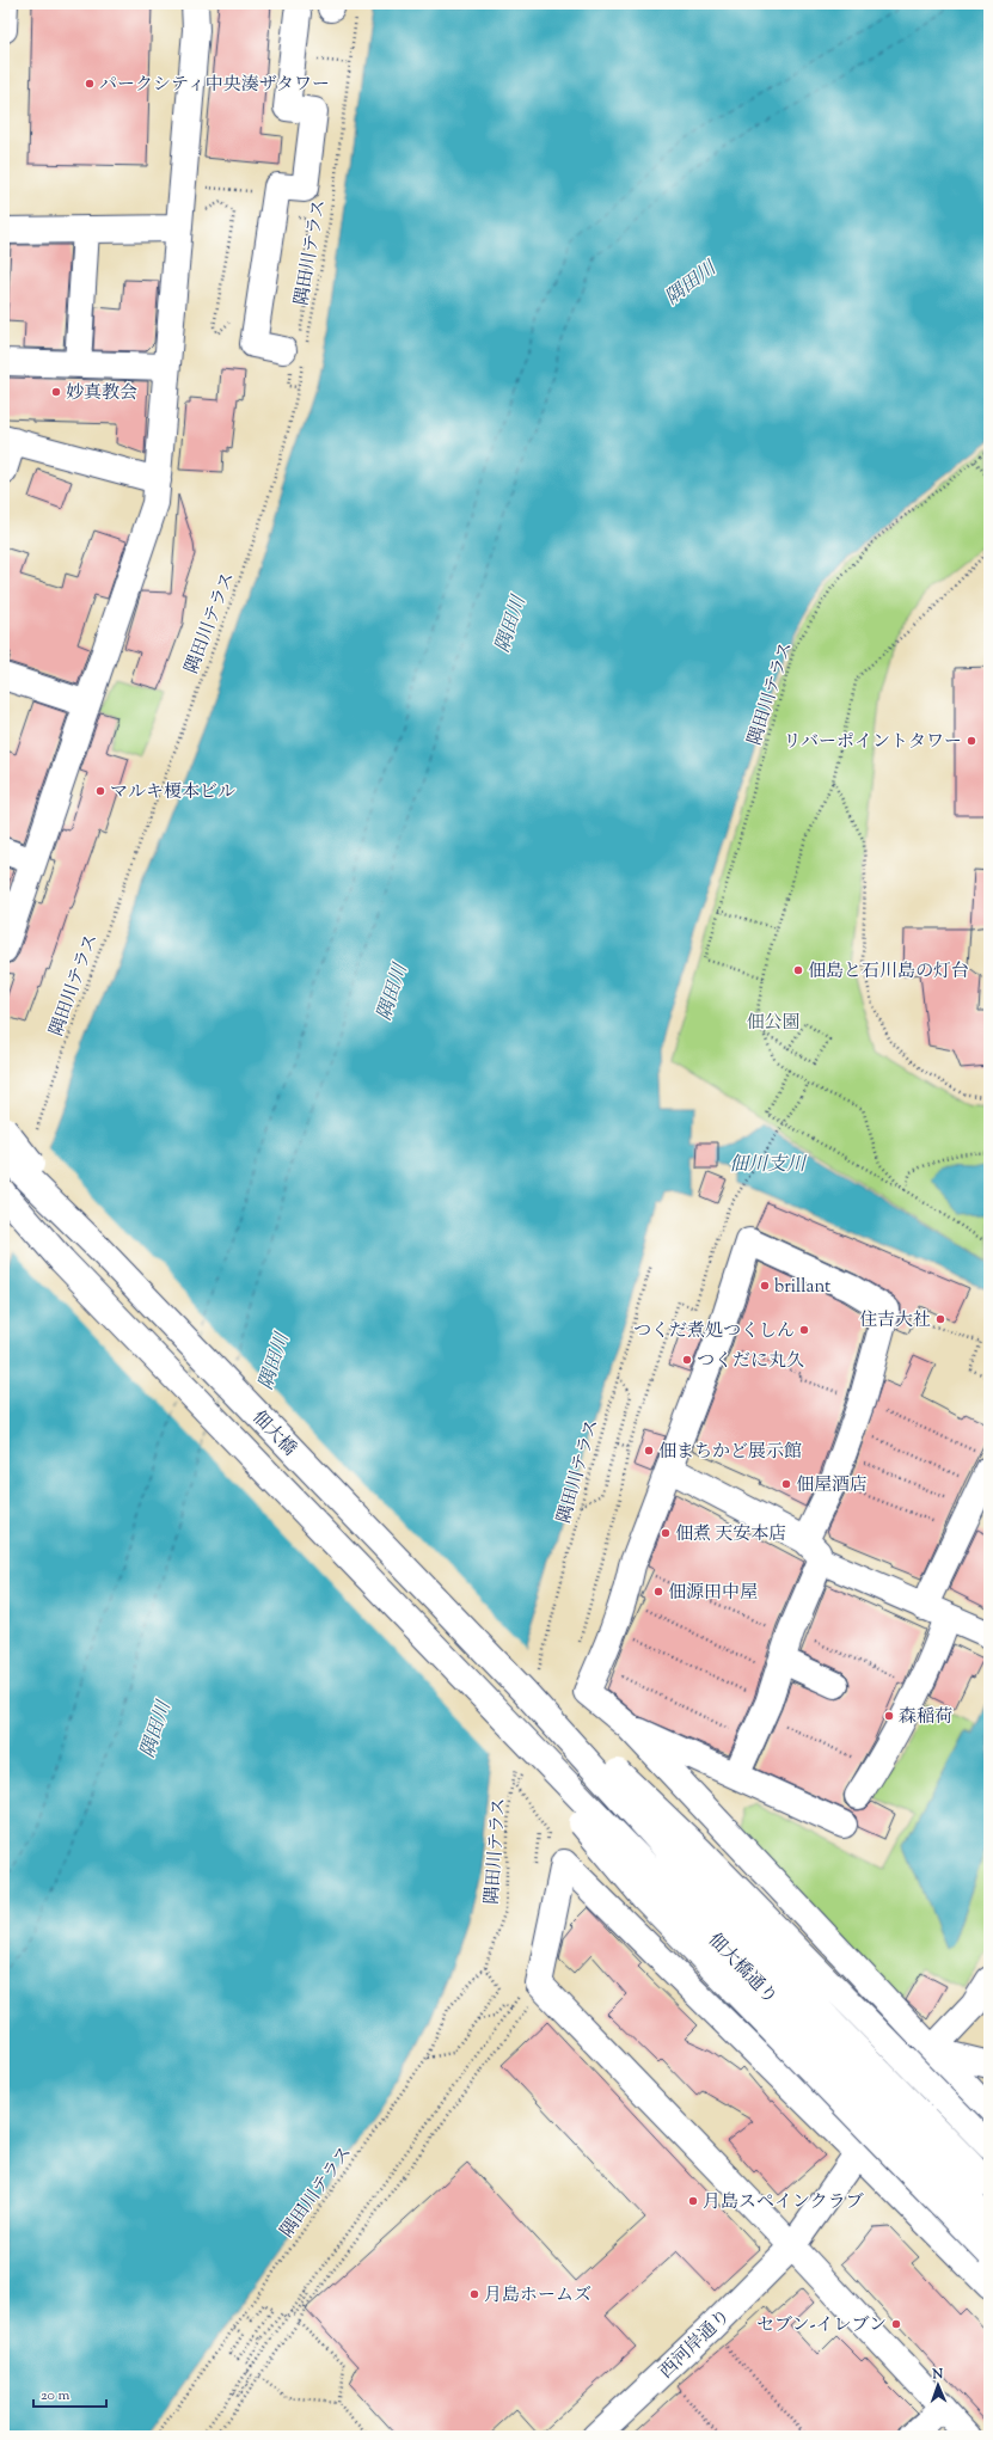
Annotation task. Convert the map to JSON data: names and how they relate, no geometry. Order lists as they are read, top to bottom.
{
  "streets": {
    "street": ["佃大橋", "佃大橋通り", "西河岸通り"],
    "path": ["隅田川テラス"]
  },
  "crossings": [
    ["隅田川テラス", "佃大橋"],
    ["隅田川テラス", "佃大橋通り"],
    ["佃大橋", "佃大橋通り"]
  ],
  "water": ["隅田川", "佃川支川"],
  "parks": ["佃公園"],
  "places": [
    "パークシティ中央湊ザタワー",
    "妙真教会",
    "リバーポイントタワー",
    "マルキ榎本ビル",
    "佃島と石川島の灯台",
    "brillant",
    "住吉大社",
    "つくだ煮処つくしん",
    "つくだに丸久",
    "佃まちかど展示館",
    "佃屋酒店",
    "佃煮 天安本店",
    "佃源田中屋",
    "森稲荷",
    "月島スペインクラブ",
    "月島ホームズ",
    "セブン-イレブン"
  ],
  "scale_bar": "20 m",
  "north": "top"
}
